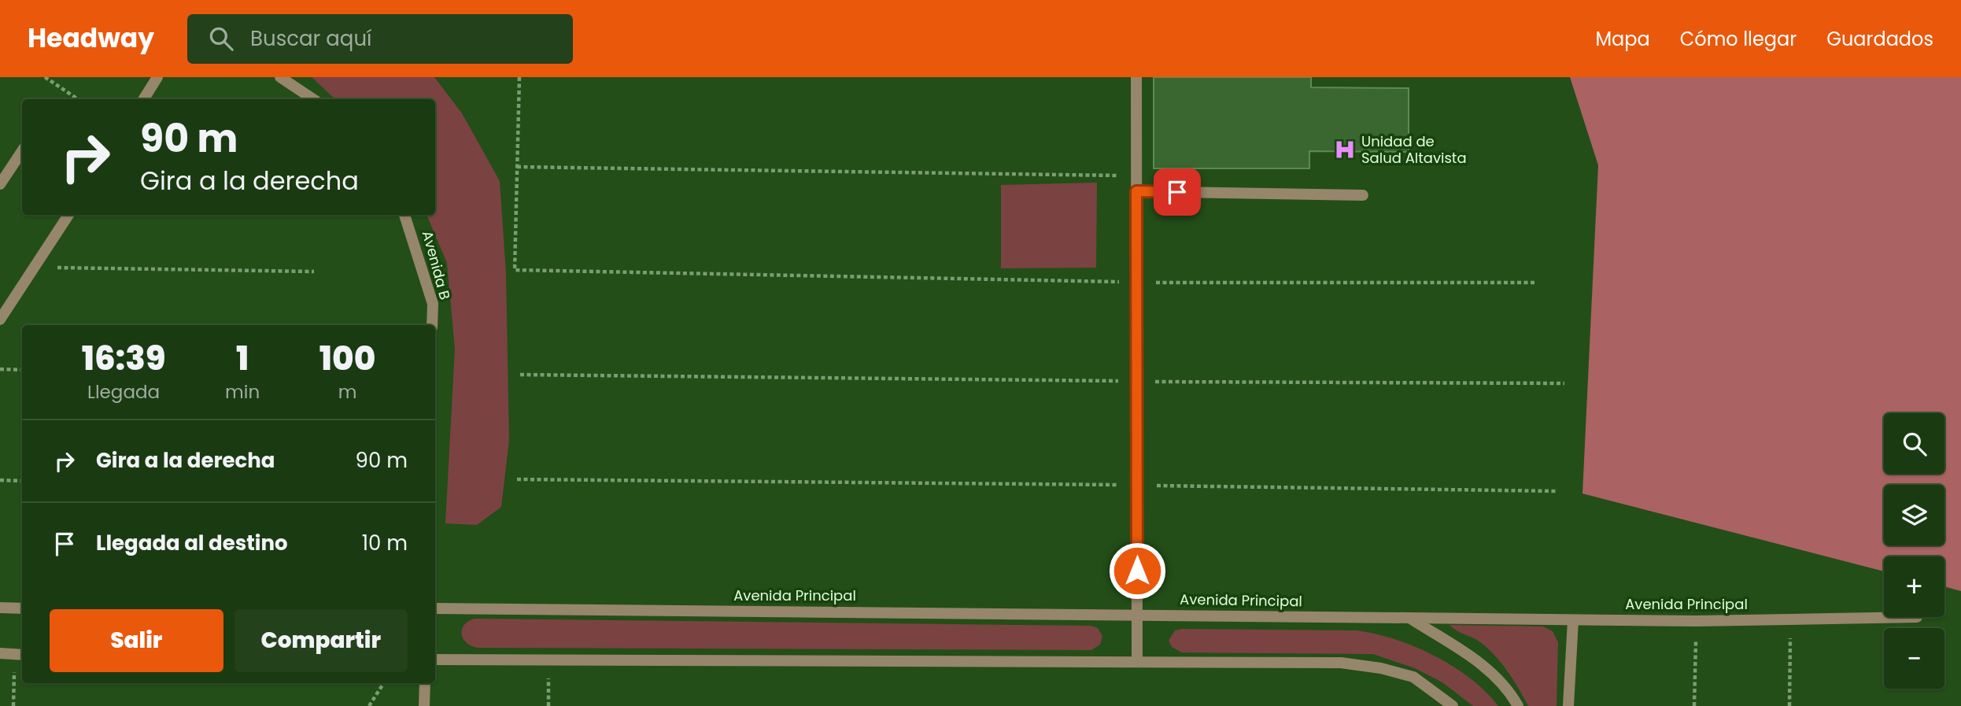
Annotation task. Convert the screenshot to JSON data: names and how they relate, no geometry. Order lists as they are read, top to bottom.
{
  "streets": {
    "street": ["Avenida B", "Avenida Principal"]
  },
  "places": {
    "hospital": ["Unidad de Salud Altavista"]
  },
  "page": {
    "header": "Headway",
    "search": "Buscar aquí",
    "nav": ["Mapa", "Cómo llegar", "Guardados"],
    "turn": ["90 m", "Gira a la derecha"],
    "eta": [
      "16:39",
      "Llegada",
      "1",
      "min",
      "100",
      "m"
    ],
    "map_buttons": ["+", "−"],
    "list": [
      {
        "name": "Gira a la derecha",
        "value": "90 m"
      },
      {
        "name": "Llegada al destino",
        "value": "10 m"
      }
    ],
    "buttons": ["Salir", "Compartir"]
  }
}
